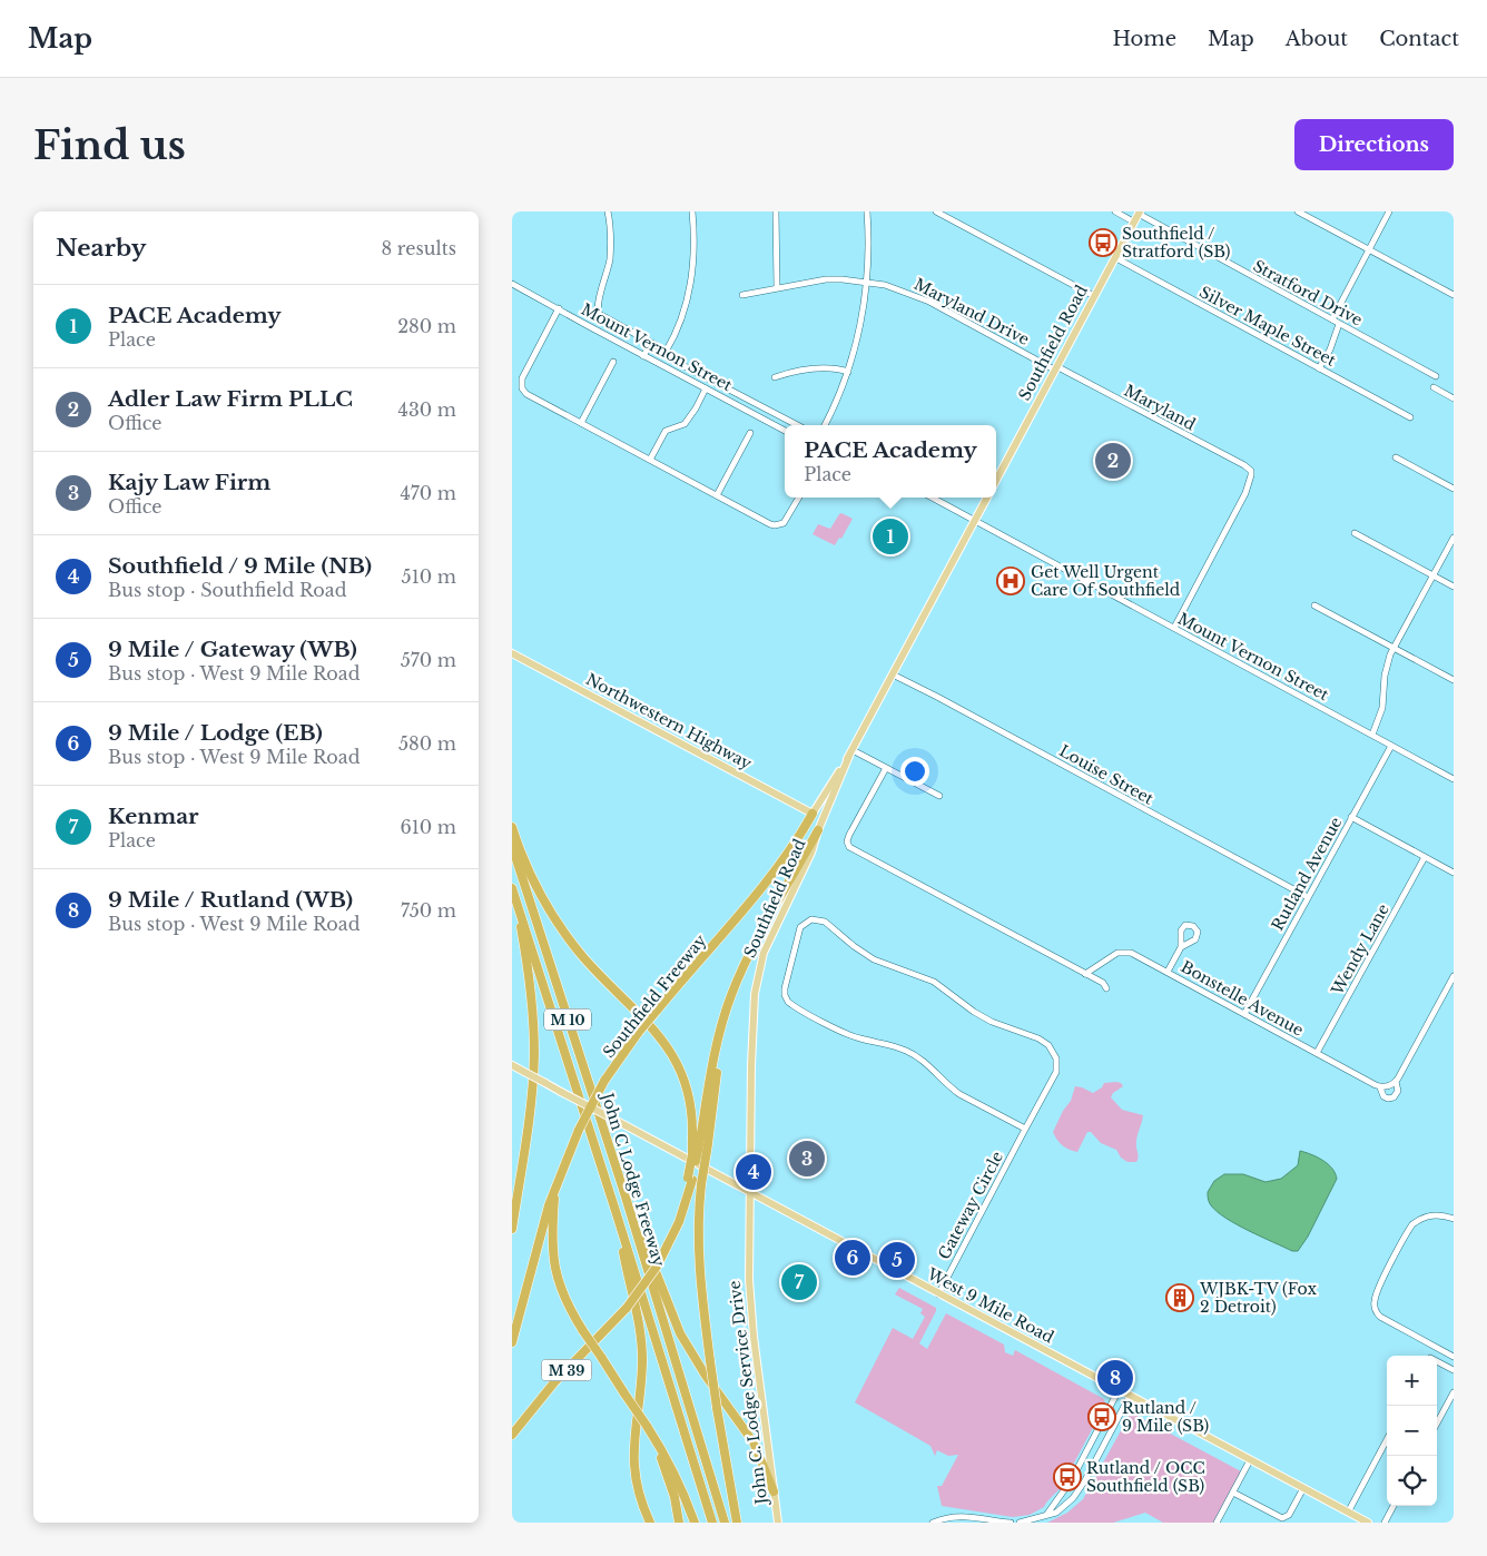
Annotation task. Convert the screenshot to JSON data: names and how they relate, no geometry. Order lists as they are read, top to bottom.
{
  "streets": {
    "highway": [
      "Southfield Freeway",
      "M 10",
      "John C Lodge Freeway",
      "M 39"
    ],
    "main road": [
      "Southfield Road",
      "Northwestern Highway",
      "West 9 Mile Road",
      "John C. Lodge Service Drive"
    ],
    "street": [
      "Stratford Drive",
      "Maryland Drive",
      "Silver Maple Street",
      "Mount Vernon Street",
      "Maryland",
      "Louise Street",
      "Rutland Avenue",
      "Wendy Lane",
      "Bonstelle Avenue",
      "Gateway Circle"
    ]
  },
  "crossings": [
    ["Stratford Drive", "Southfield Road"],
    ["Maryland Drive", "Southfield Road"],
    ["Maryland Drive", "Maryland"],
    ["Silver Maple Street", "Southfield Road"],
    ["Southfield Road", "Mount Vernon Street"],
    ["Southfield Road", "Maryland"],
    ["Southfield Road", "Northwestern Highway"],
    ["Southfield Road", "Louise Street"],
    ["Southfield Road", "Southfield Freeway"],
    ["Southfield Road", "West 9 Mile Road"],
    ["Southfield Road", "John C. Lodge Service Drive"],
    ["Mount Vernon Street", "Maryland"],
    ["Mount Vernon Street", "Rutland Avenue"],
    ["Northwestern Highway", "Southfield Freeway"],
    ["Louise Street", "Rutland Avenue"],
    ["Rutland Avenue", "Bonstelle Avenue"],
    ["Wendy Lane", "Bonstelle Avenue"],
    ["Gateway Circle", "West 9 Mile Road"],
    ["West 9 Mile Road", "John C. Lodge Service Drive"]
  ],
  "places": {
    "bus stop": ["Southfield / Stratford (SB)", "Rutland / 9 Mile (SB)", "Rutland / OCC Southfield (SB)"],
    "hospital": ["Get Well Urgent Care Of Southfield"],
    "building": ["WJBK-TV (Fox 2 Detroit)"]
  },
  "page": {
    "header": "Map",
    "nav": [
      "Home",
      "Map",
      "About",
      "Contact"
    ],
    "buttons": "Directions",
    "title": "Find us",
    "heading": ["Nearby", "8 results"],
    "list": [
      {
        "mark": "1",
        "name": "PACE Academy",
        "note": "Place",
        "value": "280 m"
      },
      {
        "mark": "2",
        "name": "Adler Law Firm PLLC",
        "note": "Office",
        "value": "430 m"
      },
      {
        "mark": "3",
        "name": "Kajy Law Firm",
        "note": "Office",
        "value": "470 m"
      },
      {
        "mark": "4",
        "name": "Southfield / 9 Mile (NB)",
        "note": "Bus stop · Southfield Road",
        "value": "510 m"
      },
      {
        "mark": "5",
        "name": "9 Mile / Gateway (WB)",
        "note": "Bus stop · West 9 Mile Road",
        "value": "570 m"
      },
      {
        "mark": "6",
        "name": "9 Mile / Lodge (EB)",
        "note": "Bus stop · West 9 Mile Road",
        "value": "580 m"
      },
      {
        "mark": "7",
        "name": "Kenmar",
        "note": "Place",
        "value": "610 m"
      },
      {
        "mark": "8",
        "name": "9 Mile / Rutland (WB)",
        "note": "Bus stop · West 9 Mile Road",
        "value": "750 m"
      }
    ],
    "popup": ["PACE Academy", "Place"],
    "pins": [
      "2",
      "1",
      "3",
      "4",
      "6",
      "5",
      "7",
      "8"
    ],
    "map_buttons": ["+", "−"]
  }
}
